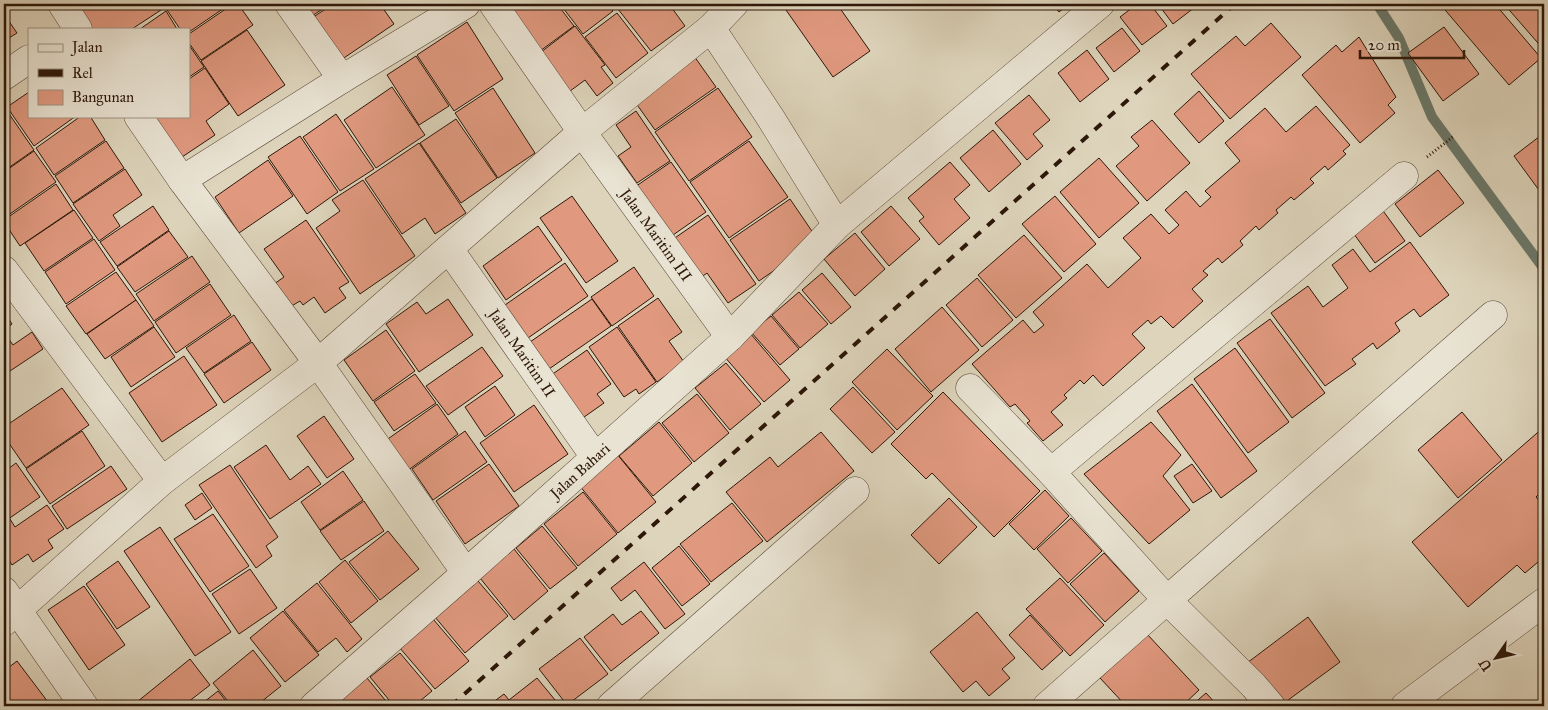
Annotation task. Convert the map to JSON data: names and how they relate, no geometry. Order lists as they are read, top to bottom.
{
  "streets": {
    "street": ["Jalan Maritim III", "Jalan Maritim II", "Jalan Bahari"]
  },
  "crossings": [
    ["Jalan Maritim III", "Jalan Bahari"],
    ["Jalan Maritim II", "Jalan Bahari"]
  ],
  "legend": ["Jalan", "Rel", "Bangunan"],
  "scale_bar": "20 m",
  "north": "bottom left"
}
